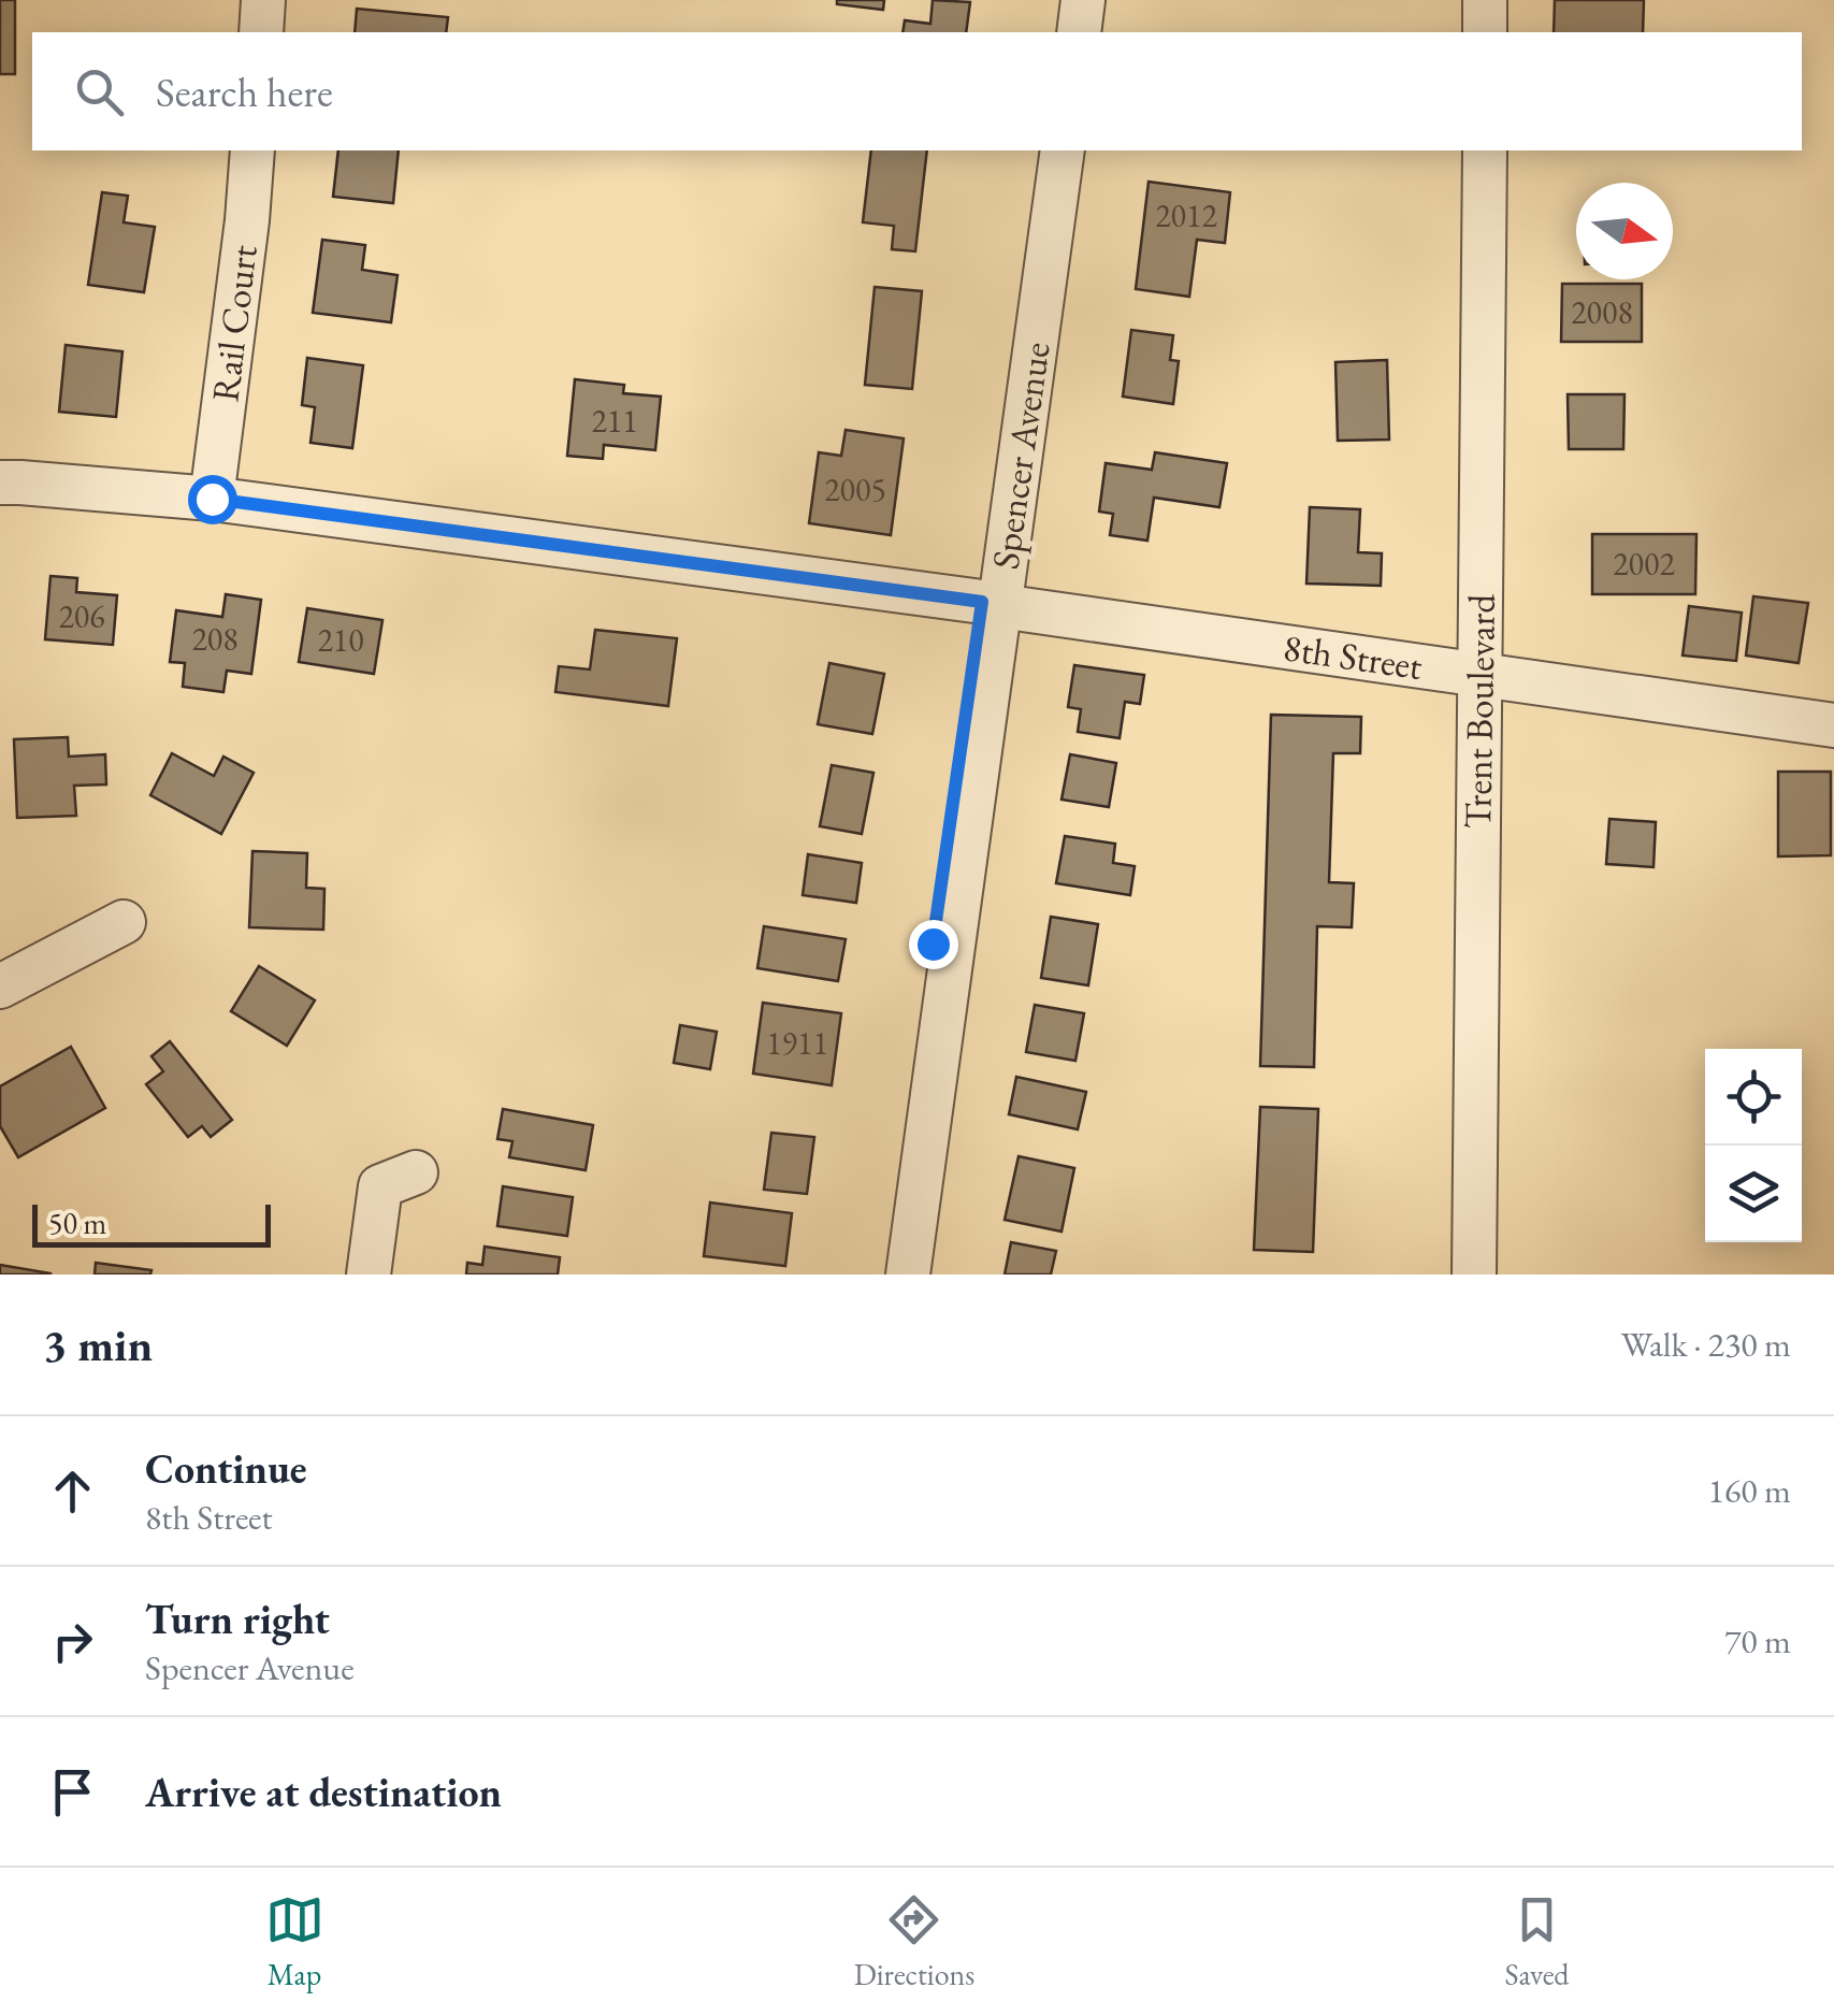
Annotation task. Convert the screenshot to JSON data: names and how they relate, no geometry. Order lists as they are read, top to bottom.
{
  "streets": {
    "street": [
      "Rail Court",
      "Spencer Avenue",
      "8th Street",
      "Trent Boulevard"
    ]
  },
  "crossings": [
    ["Rail Court", "8th Street"],
    ["Spencer Avenue", "8th Street"],
    ["8th Street", "Trent Boulevard"]
  ],
  "house_numbers": [
    "2012",
    "2008",
    "211",
    "2005",
    "2002",
    "206",
    "208",
    "210",
    "1911"
  ],
  "scale_bar": "50 m",
  "north": "right",
  "page": {
    "search": "Search here",
    "scale": "50 m",
    "heading": ["3 min", "Walk · 230 m"],
    "list": [
      ["Continue", "8th Street", "160 m"],
      ["Turn right", "Spencer Avenue", "70 m"],
      "Arrive at destination"
    ],
    "nav": ["Map", "Directions", "Saved"]
  }
}
